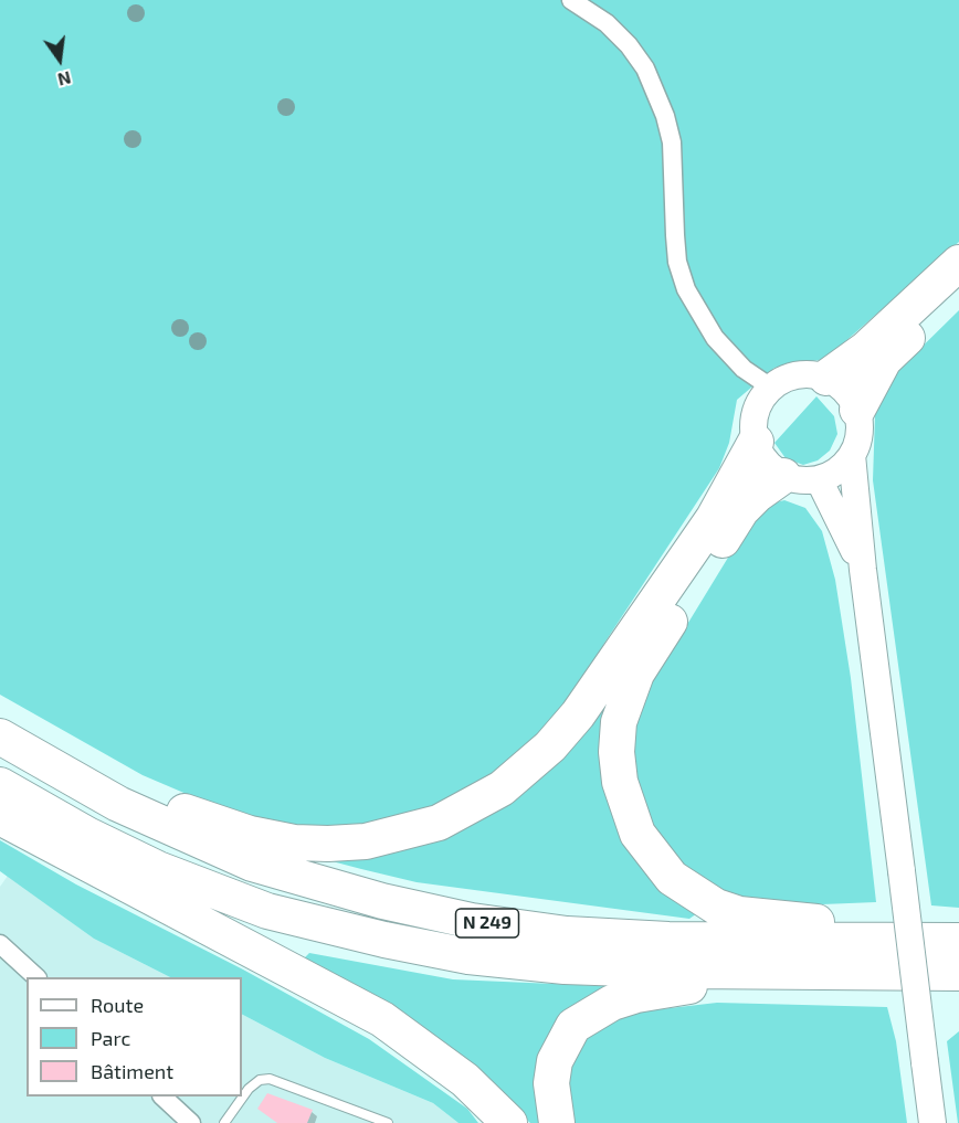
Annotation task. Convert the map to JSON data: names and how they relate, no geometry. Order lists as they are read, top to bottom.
{
  "streets": {
    "highway": ["N 249"]
  },
  "legend": ["Route", "Parc", "Bâtiment"],
  "north": "bottom"
}
